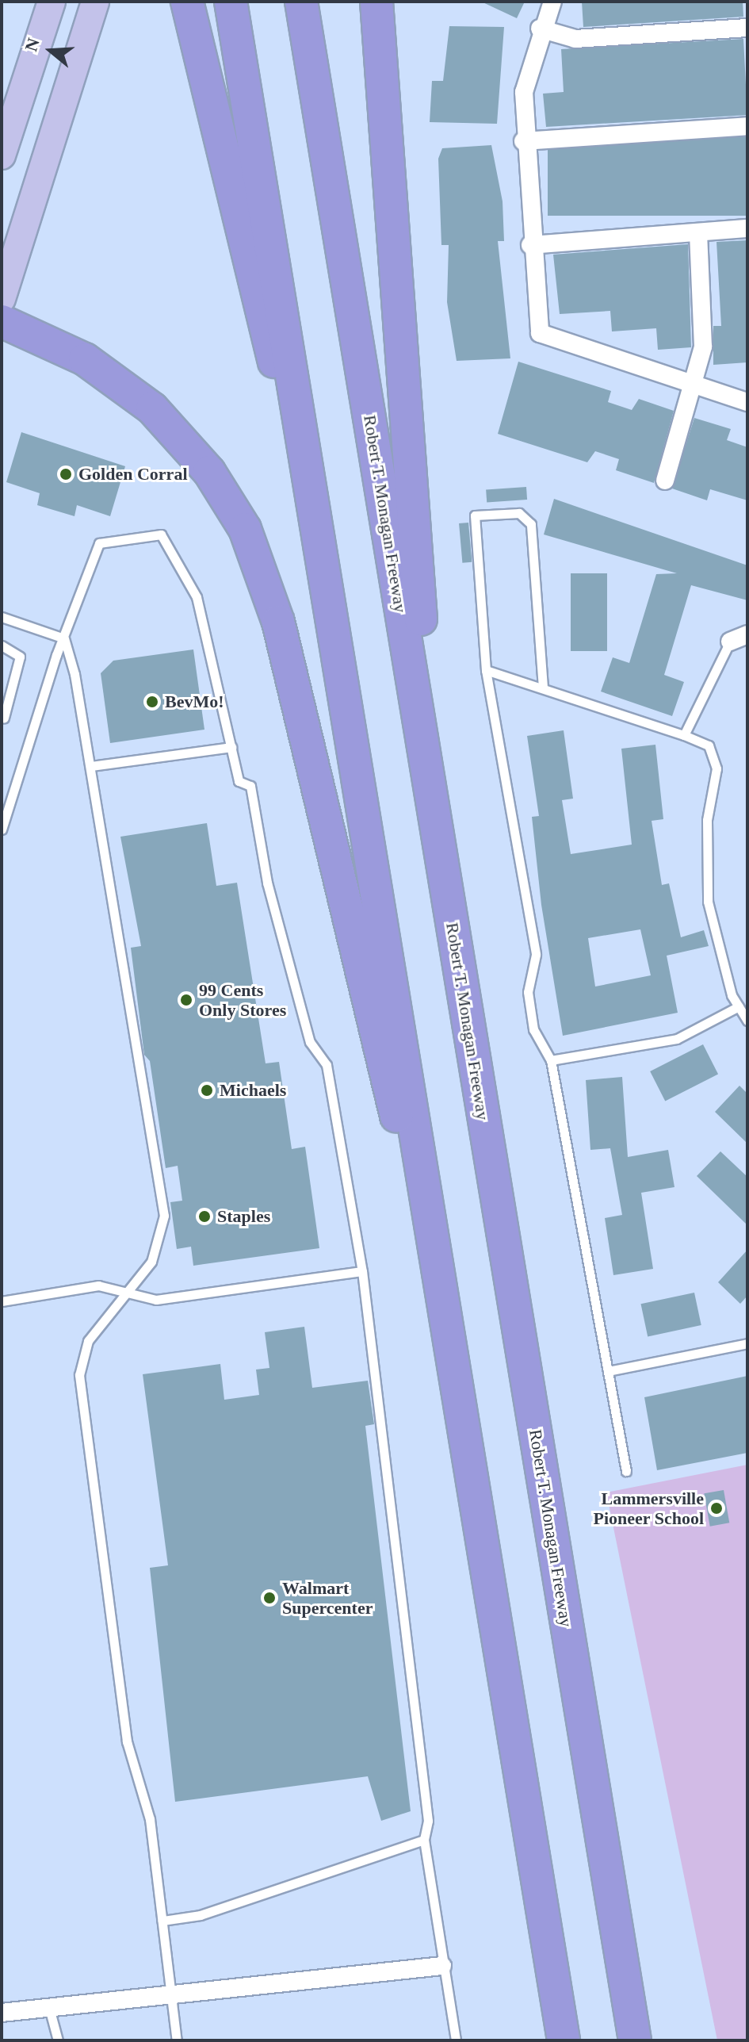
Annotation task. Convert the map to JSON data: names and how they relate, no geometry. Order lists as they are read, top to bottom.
{
  "streets": {
    "highway": ["Robert T. Monagan Freeway"]
  },
  "places": [
    "Golden Corral",
    "BevMo!",
    "99 Cents Only Stores",
    "Michaels",
    "Staples",
    "Lammersville Pioneer School",
    "Walmart Supercenter"
  ],
  "north": "left"
}
